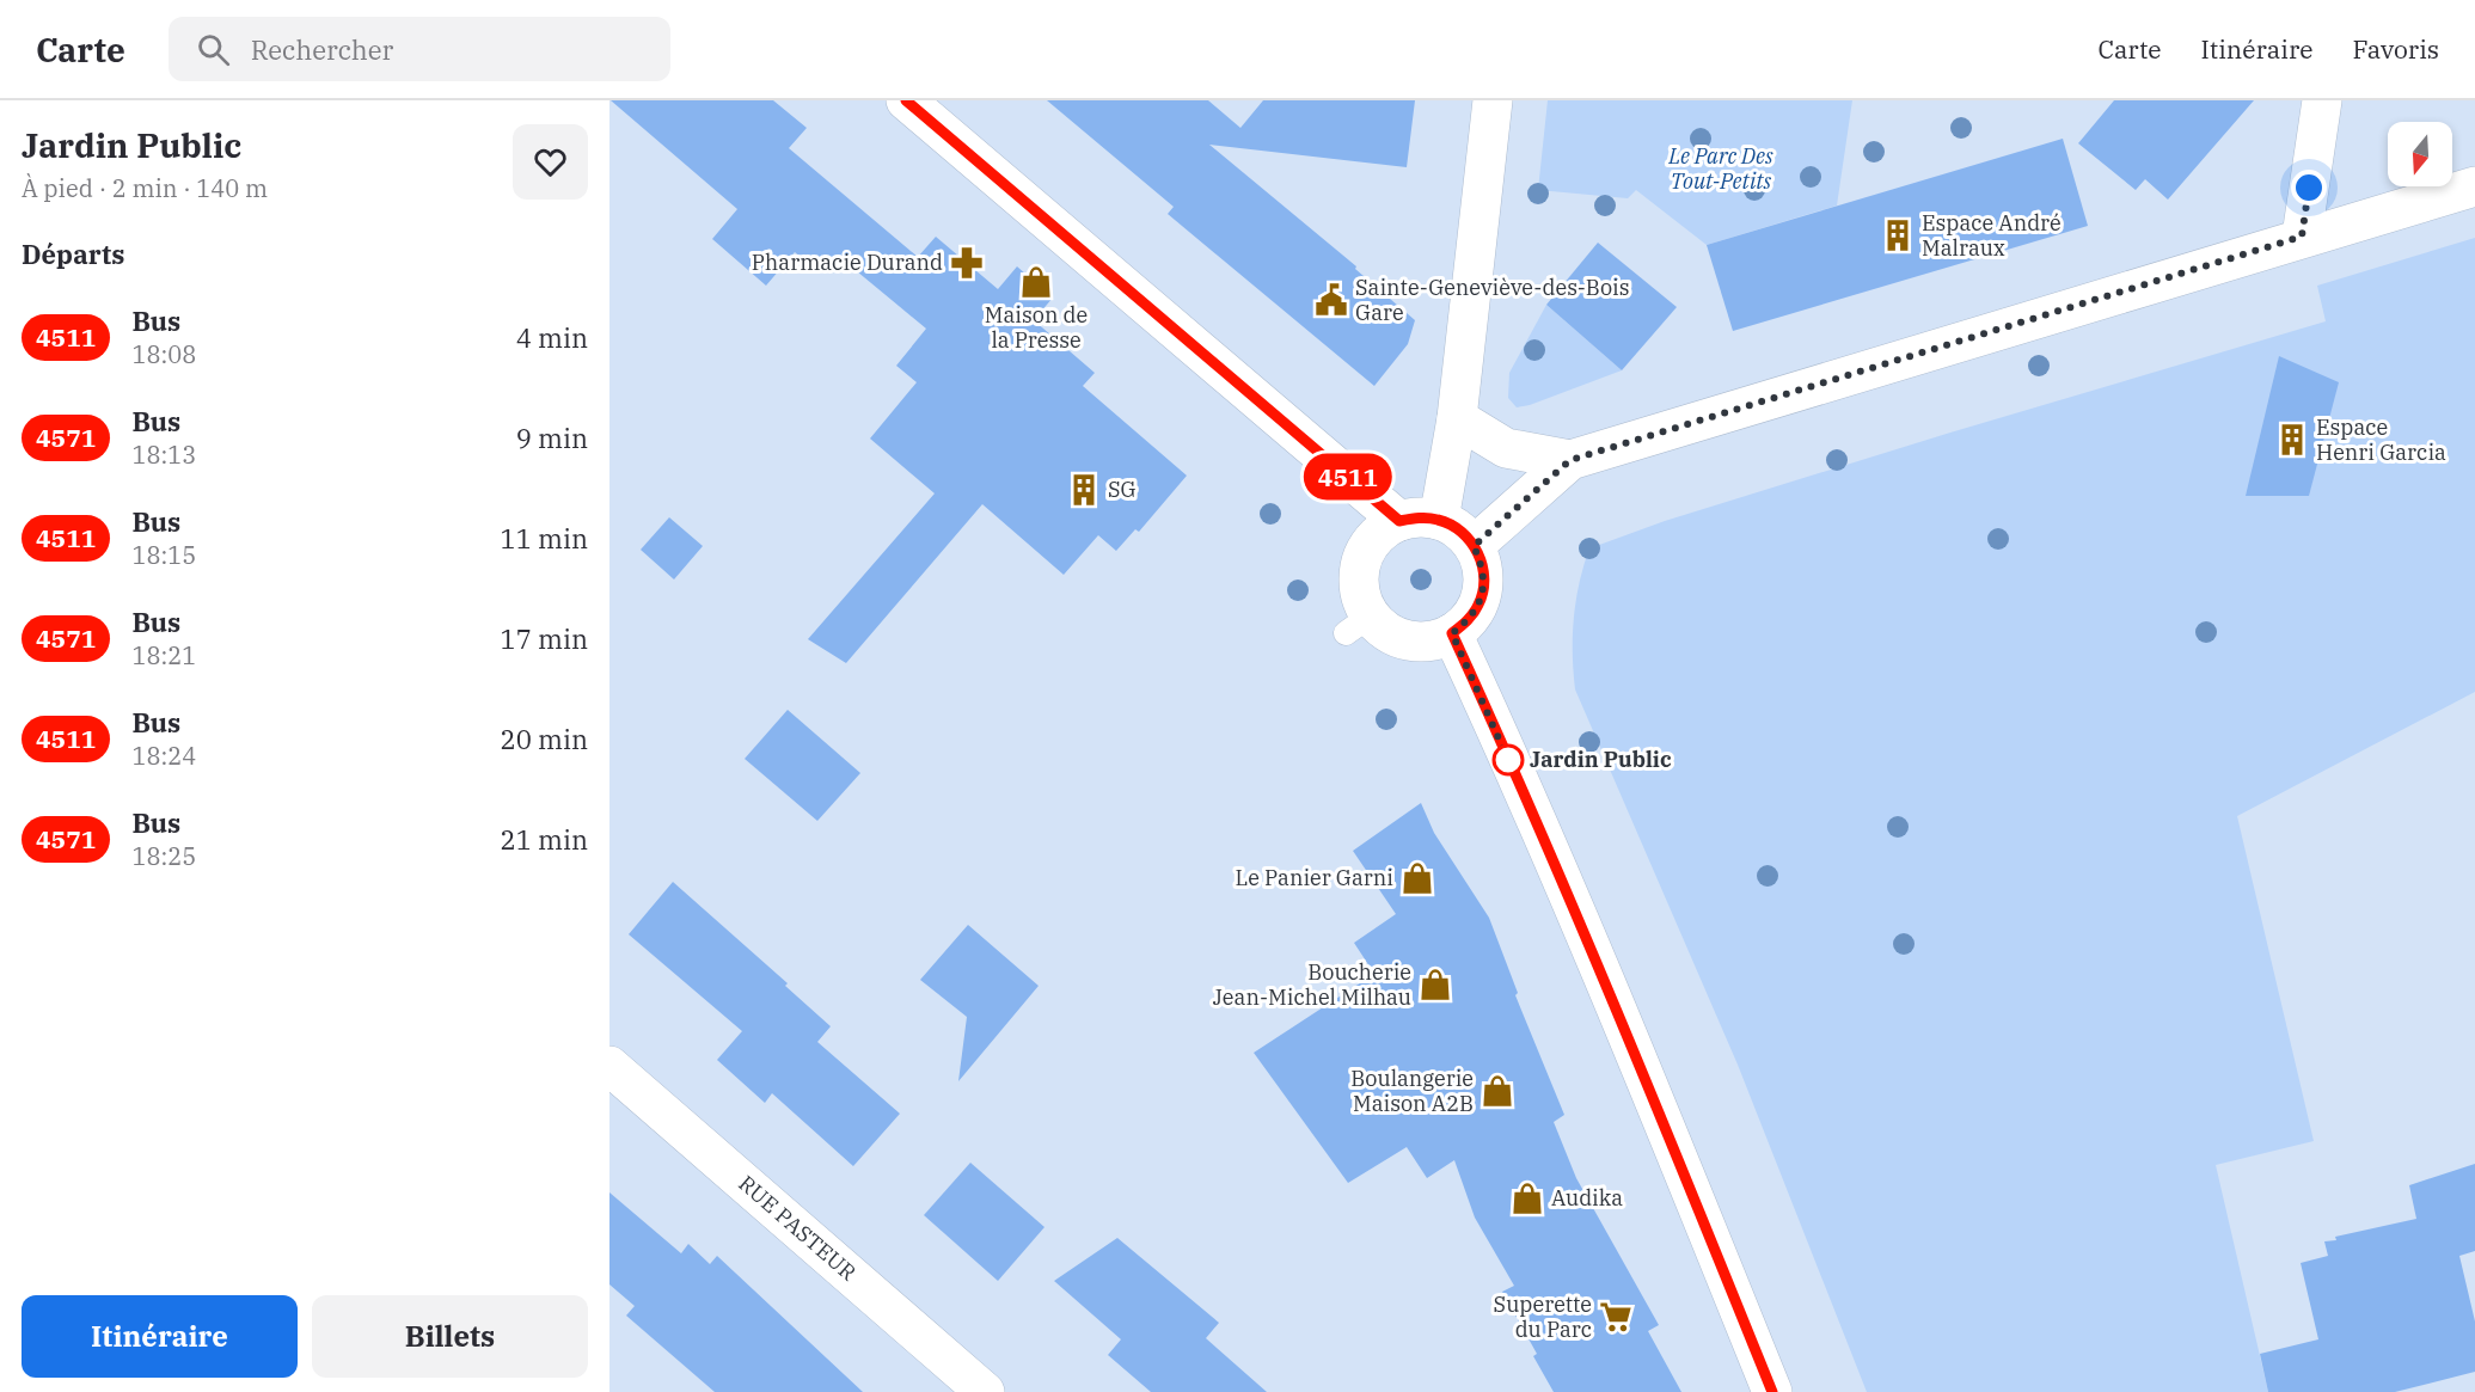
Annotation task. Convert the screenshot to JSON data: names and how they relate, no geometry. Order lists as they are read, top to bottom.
{
  "streets": {
    "street": ["RUE PASTEUR"]
  },
  "parks": ["Le Parc Des Tout-Petits"],
  "places": {
    "building": ["Espace André Malraux", "Espace Henri Garcia", "SG"],
    "pharmacy": ["Pharmacie Durand"],
    "shop": [
      "Maison de la Presse",
      "Le Panier Garni",
      "Boucherie Jean-Michel Milhau",
      "Boulangerie Maison A2B",
      "Audika"
    ],
    "public building": ["Sainte-Geneviève-des-Bois Gare"],
    "other": ["Jardin Public"],
    "supermarket": ["Superette du Parc"]
  },
  "lines": ["bus line 4511"],
  "north": "bottom",
  "page": {
    "header": "Carte",
    "search": "Rechercher",
    "nav": ["Carte", "Itinéraire", "Favoris"],
    "heading": [
      ["Jardin Public", "À pied · 2 min · 140 m"],
      "Départs"
    ],
    "on_map": "4511",
    "list": [
      {
        "mark": "4511",
        "name": "Bus",
        "note": "18:08",
        "value": "4 min"
      },
      {
        "mark": "4571",
        "name": "Bus",
        "note": "18:13",
        "value": "9 min"
      },
      {
        "mark": "4511",
        "name": "Bus",
        "note": "18:15",
        "value": "11 min"
      },
      {
        "mark": "4571",
        "name": "Bus",
        "note": "18:21",
        "value": "17 min"
      },
      {
        "mark": "4511",
        "name": "Bus",
        "note": "18:24",
        "value": "20 min"
      },
      {
        "mark": "4571",
        "name": "Bus",
        "note": "18:25",
        "value": "21 min"
      }
    ],
    "buttons": ["Itinéraire", "Billets"]
  }
}
